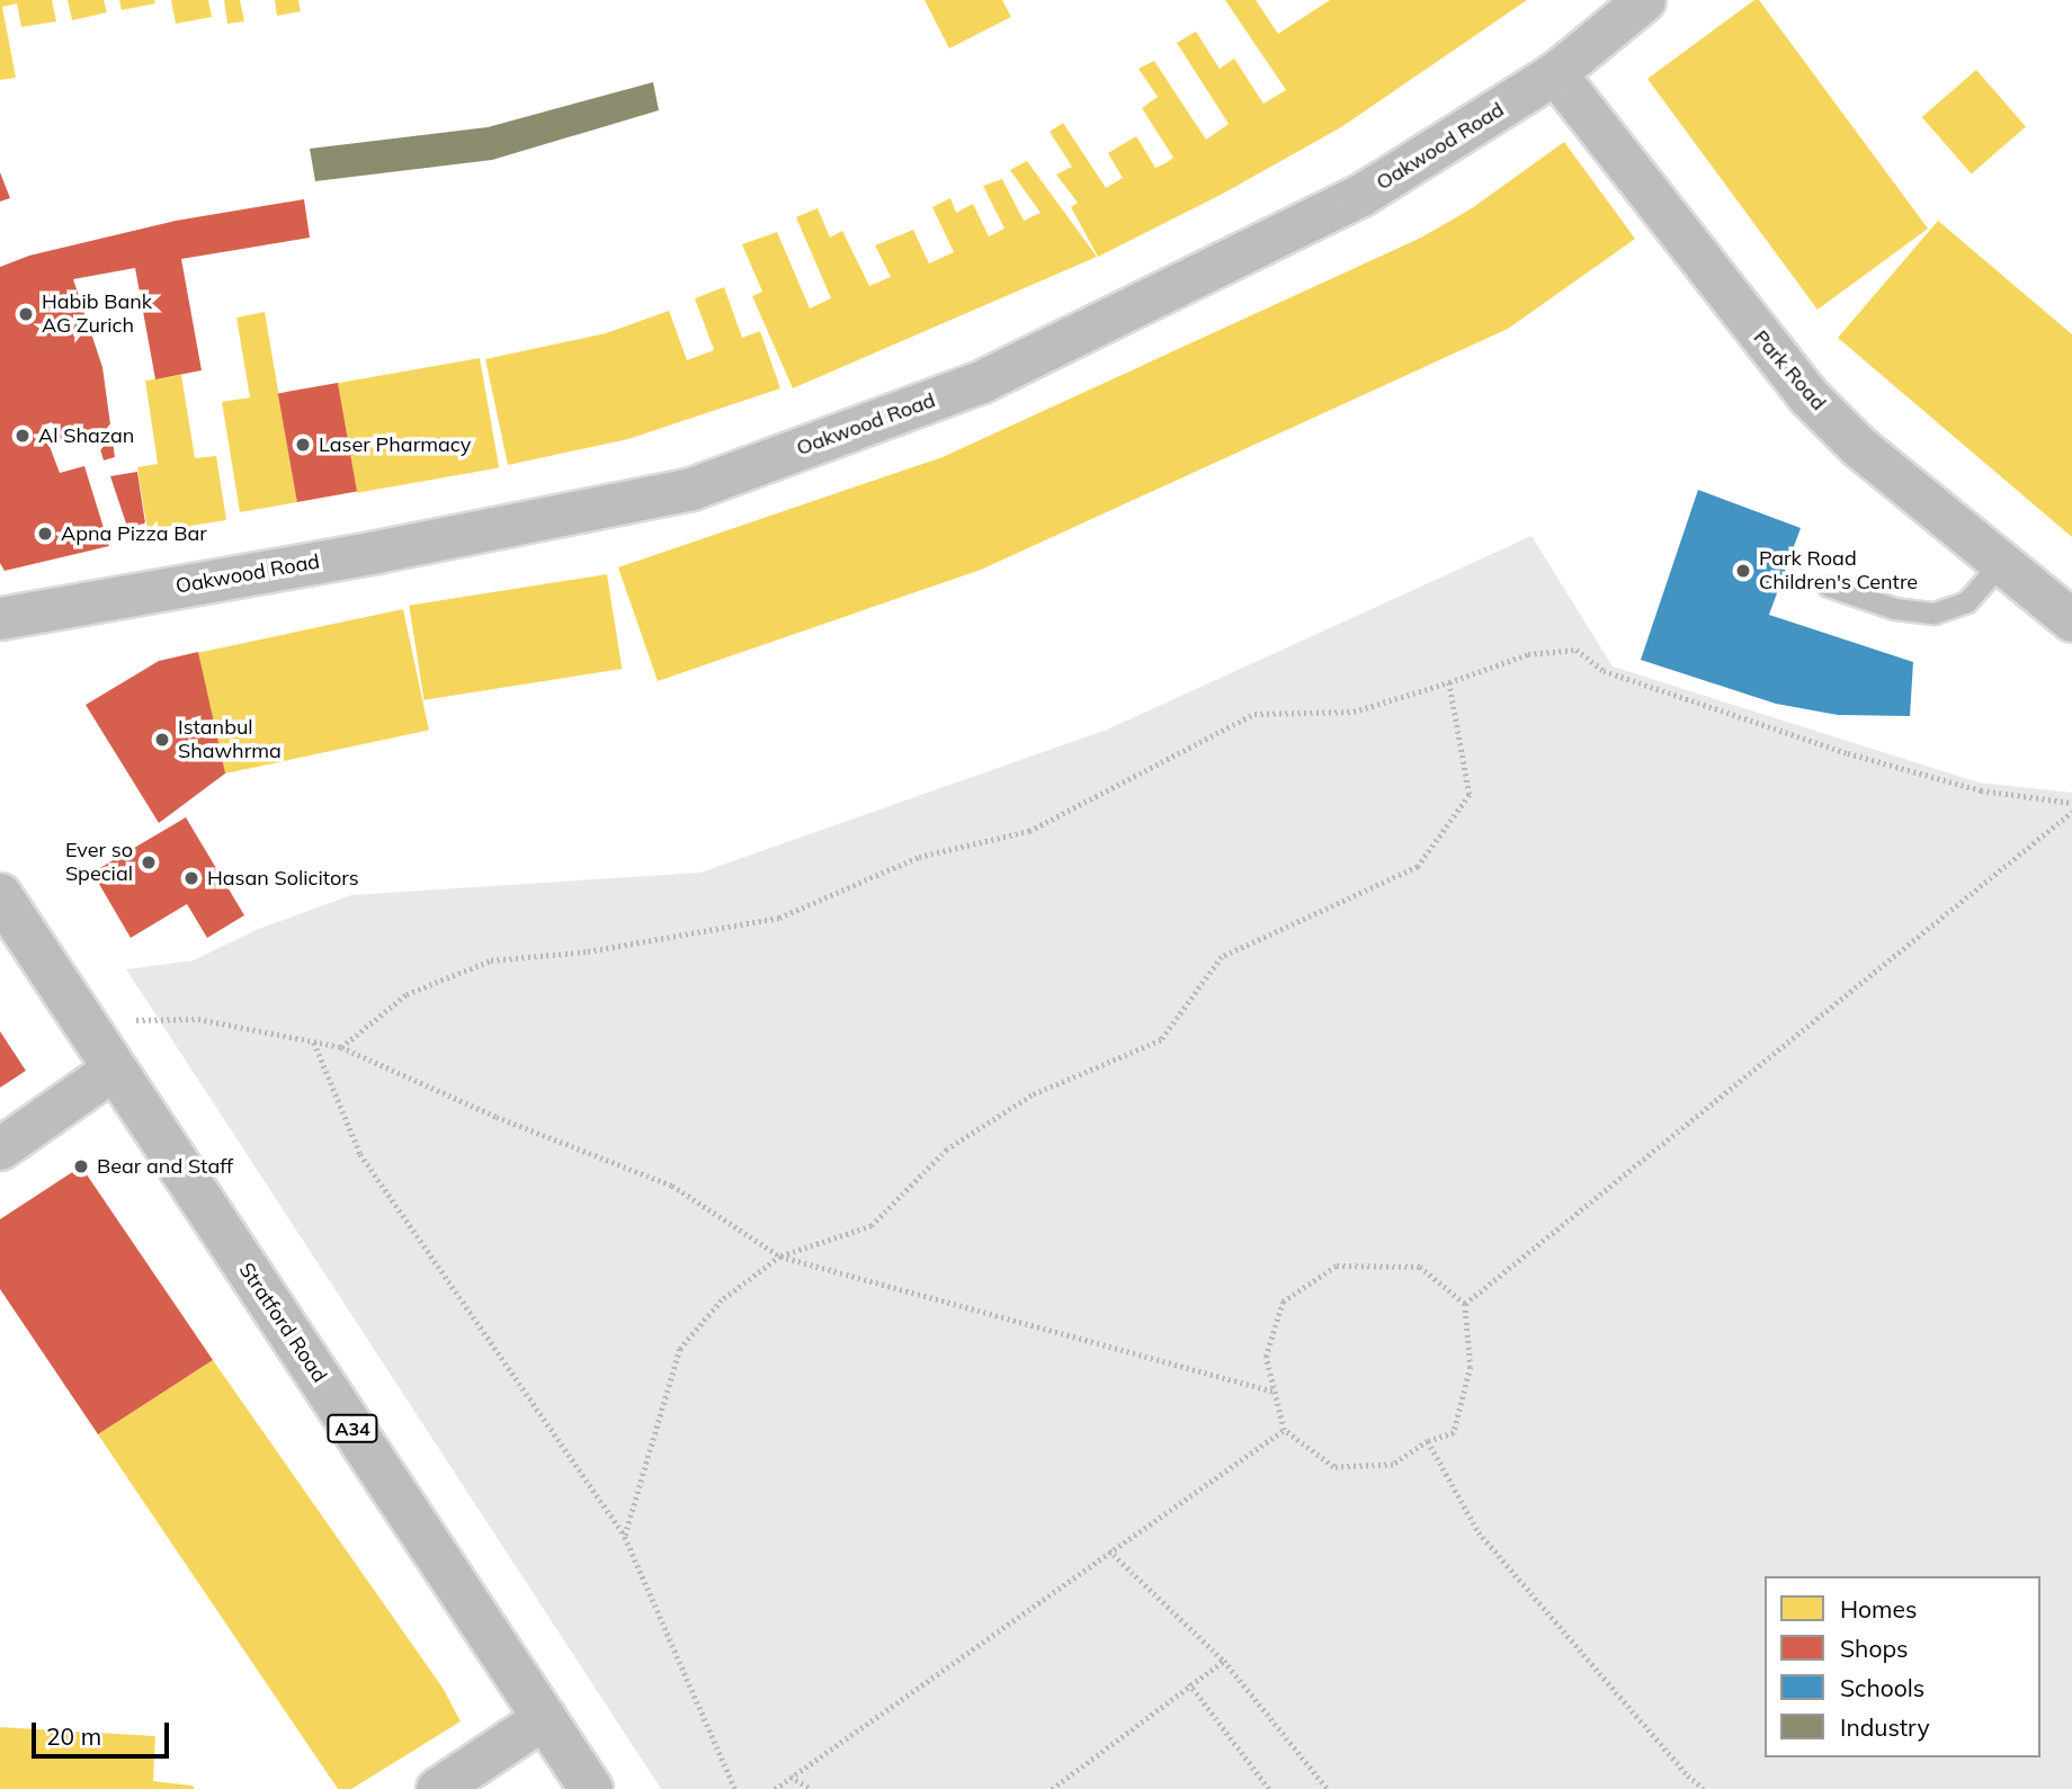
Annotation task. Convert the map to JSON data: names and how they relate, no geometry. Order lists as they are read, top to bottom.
{
  "streets": {
    "highway": ["Stratford Road", "A34"],
    "street": ["Oakwood Road", "Park Road"]
  },
  "crossings": [
    ["Oakwood Road", "Park Road"]
  ],
  "places": [
    "Habib Bank AG Zurich",
    "Al Shazan",
    "Laser Pharmacy",
    "Apna Pizza Bar",
    "Park Road Children's Centre",
    "Istanbul Shawhrma",
    "Ever so Special",
    "Hasan Solicitors",
    "Bear and Staff"
  ],
  "legend": [
    "Homes",
    "Shops",
    "Schools",
    "Industry"
  ],
  "scale_bar": "20 m"
}
